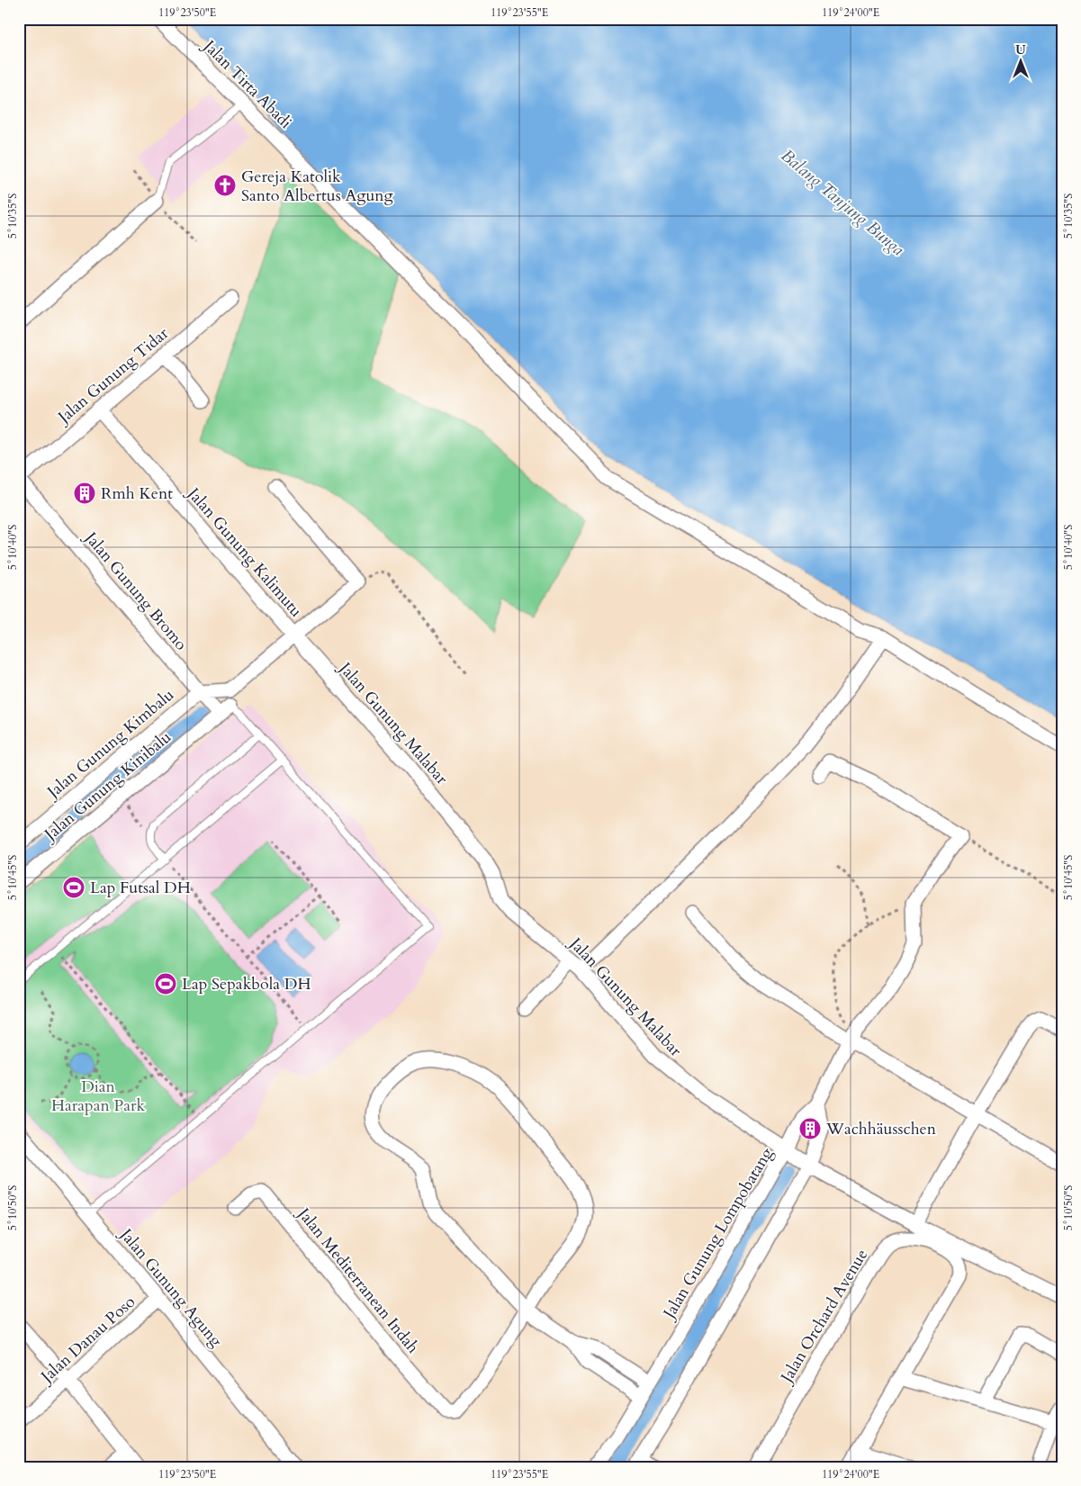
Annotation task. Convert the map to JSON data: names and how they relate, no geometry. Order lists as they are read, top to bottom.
{
  "streets": {
    "street": [
      "Jalan Tirta Abadi",
      "Jalan Gunung Tidar",
      "Jalan Gunung Kalimutu",
      "Jalan Gunung Bromo",
      "Jalan Gunung Malabar",
      "Jalan Gunung Kimbalu",
      "Jalan Gunung Kinibalu",
      "Jalan Gunung Lompobatang",
      "Jalan Mediterranean Indah",
      "Jalan Gunung Agung",
      "Jalan Orchard Avenue",
      "Jalan Danau Poso"
    ]
  },
  "crossings": [
    ["Jalan Gunung Tidar", "Jalan Gunung Kalimutu"],
    ["Jalan Gunung Tidar", "Jalan Gunung Bromo"],
    ["Jalan Gunung Kalimutu", "Jalan Gunung Malabar"],
    ["Jalan Gunung Bromo", "Jalan Gunung Kimbalu"],
    ["Jalan Gunung Bromo", "Jalan Gunung Kinibalu"],
    ["Jalan Gunung Malabar", "Jalan Gunung Lompobatang"],
    ["Jalan Gunung Kimbalu", "Jalan Gunung Kinibalu"],
    ["Jalan Gunung Agung", "Jalan Danau Poso"]
  ],
  "water": ["Balang Tanjung Bunga"],
  "parks": ["Dian Harapan Park"],
  "places": {
    "church": ["Gereja Katolik Santo Albertus Agung"],
    "building": ["Rmh Kent", "Wachhäusschen"],
    "sports": ["Lap Futsal DH", "Lap Sepakbola DH"]
  },
  "north": "top",
  "coordinates": [
    "119°23'50\"E",
    "119°23'55\"E",
    "119°24'00\"E",
    "5°10'35\"S",
    "5°10'40\"S",
    "5°10'45\"S",
    "5°10'50\"S"
  ]
}
